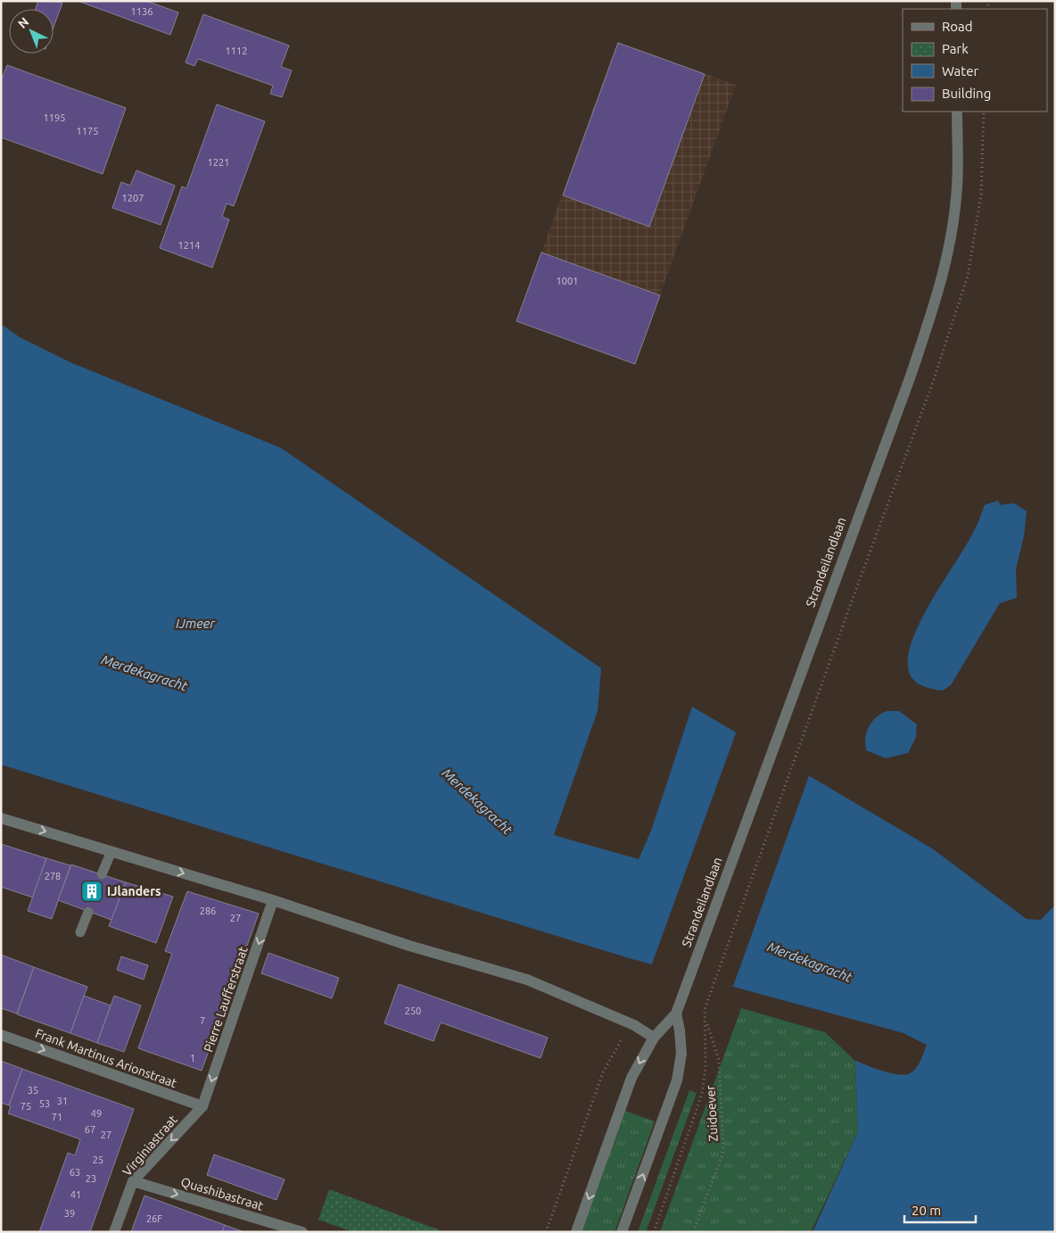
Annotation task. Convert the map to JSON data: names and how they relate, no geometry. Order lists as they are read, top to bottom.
{
  "streets": {
    "street": [
      "Strandeilandlaan",
      "Pierre Laufferstraat",
      "Frank Martinus Arionstraat",
      "Virginiastraat",
      "Quashibastraat"
    ],
    "path": ["Zuidoever"]
  },
  "crossings": [
    ["Pierre Laufferstraat", "Frank Martinus Arionstraat"],
    ["Pierre Laufferstraat", "Virginiastraat"],
    ["Frank Martinus Arionstraat", "Virginiastraat"],
    ["Virginiastraat", "Quashibastraat"]
  ],
  "one_way": [
    "Pierre Laufferstraat",
    "Frank Martinus Arionstraat",
    "Virginiastraat",
    "Quashibastraat"
  ],
  "water": ["IJmeer", "Merdekagracht"],
  "places": {
    "building": ["IJlanders"]
  },
  "house_numbers": [
    "1136",
    "1112",
    "1195",
    "1175",
    "1221",
    "1207",
    "1214",
    "1001",
    "278",
    "286",
    "27",
    "250",
    "7",
    "1",
    "35",
    "31",
    "53",
    "75",
    "49",
    "71",
    "67",
    "27",
    "25",
    "63",
    "23",
    "41",
    "39",
    "26F"
  ],
  "legend": [
    "Road",
    "Park",
    "Water",
    "Building"
  ],
  "scale_bar": "20 m",
  "north": "top left"
}
